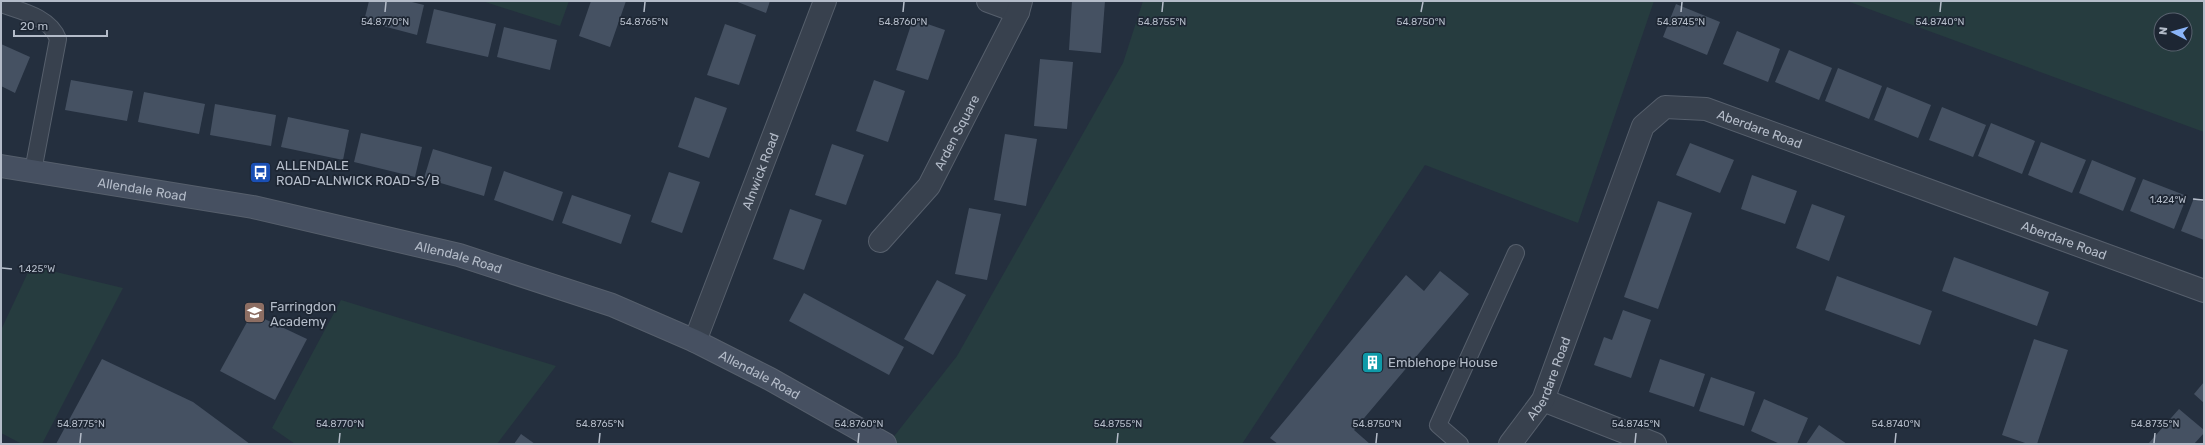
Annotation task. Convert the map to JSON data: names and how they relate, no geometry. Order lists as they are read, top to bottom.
{
  "streets": {
    "street": [
      "Aberdare Road",
      "Arden Square",
      "Alnwick Road",
      "Allendale Road"
    ]
  },
  "crossings": [
    ["Alnwick Road", "Allendale Road"]
  ],
  "places": {
    "bus stop": ["ALLENDALE ROAD-ALNWICK ROAD-S/B"],
    "school or university": ["Farringdon Academy"],
    "building": ["Emblehope House"]
  },
  "scale_bar": "20 m",
  "north": "left",
  "coordinates": [
    "54.8770°N",
    "54.8765°N",
    "54.8760°N",
    "54.8755°N",
    "54.8750°N",
    "54.8745°N",
    "54.8740°N",
    "1.424°W",
    "1.425°W",
    "54.8775°N",
    "54.8735°N"
  ]
}
